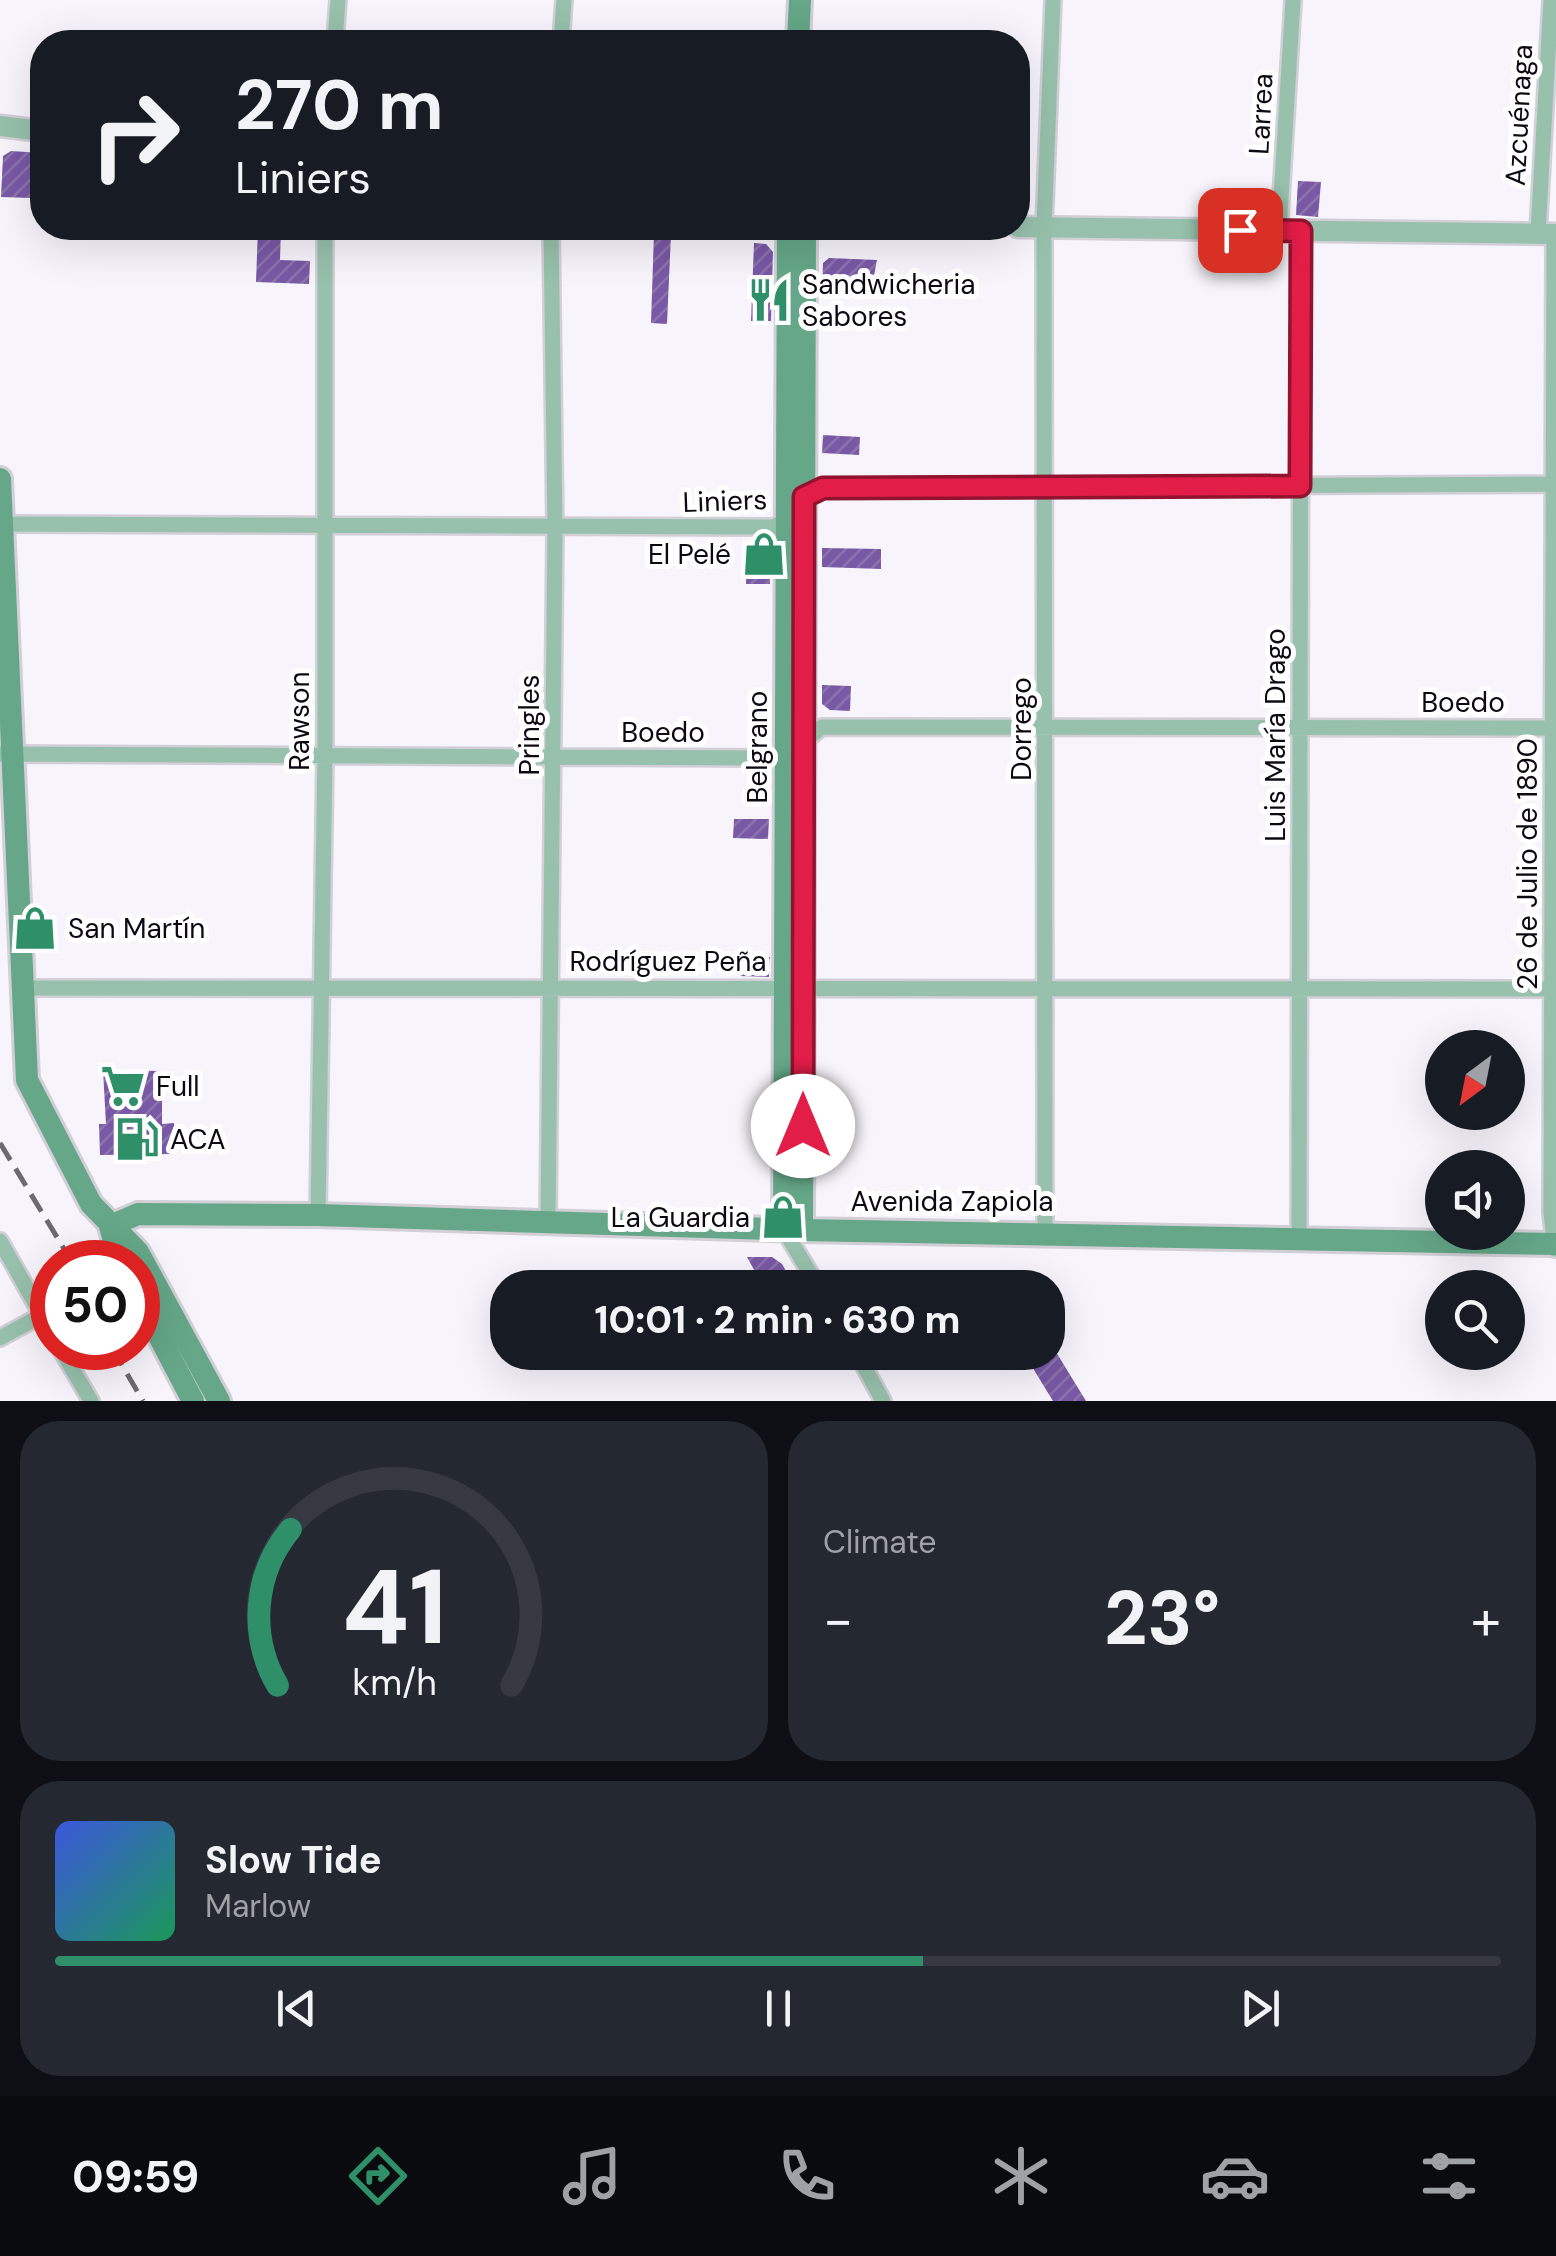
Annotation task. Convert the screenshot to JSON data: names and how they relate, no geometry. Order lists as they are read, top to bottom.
{
  "streets": {
    "main road": ["Belgrano", "Avenida Zapiola"],
    "street": [
      "Larrea",
      "Azcuénaga",
      "Liniers",
      "Boedo",
      "Rawson",
      "Pringles",
      "Dorrego",
      "Luis María Drago",
      "26 de Julio de 1890",
      "Rodríguez Peña"
    ]
  },
  "crossings": [
    ["Azcuénaga", "26 de Julio de 1890"],
    ["Liniers", "Rawson"],
    ["Liniers", "Pringles"],
    ["Liniers", "Dorrego"],
    ["Liniers", "Luis María Drago"],
    ["Liniers", "Belgrano"],
    ["Liniers", "26 de Julio de 1890"],
    ["Boedo", "Rawson"],
    ["Boedo", "Pringles"],
    ["Boedo", "Dorrego"],
    ["Boedo", "Luis María Drago"],
    ["Boedo", "Belgrano"],
    ["Boedo", "26 de Julio de 1890"],
    ["Rawson", "Rodríguez Peña"],
    ["Rawson", "Avenida Zapiola"],
    ["Pringles", "Rodríguez Peña"],
    ["Pringles", "Avenida Zapiola"],
    ["Dorrego", "Rodríguez Peña"],
    ["Dorrego", "Avenida Zapiola"],
    ["Luis María Drago", "Rodríguez Peña"],
    ["Luis María Drago", "Avenida Zapiola"],
    ["Belgrano", "Rodríguez Peña"],
    ["Belgrano", "Avenida Zapiola"],
    ["26 de Julio de 1890", "Rodríguez Peña"],
    ["26 de Julio de 1890", "Avenida Zapiola"]
  ],
  "places": {
    "restaurant": ["Sandwicheria Sabores"],
    "shop": ["El Pelé", "San Martín", "La Guardia"],
    "supermarket": ["Full"],
    "fuel station": ["ACA"]
  },
  "north": "bottom left",
  "page": {
    "turn": ["270 m", "Liniers"],
    "limit": "50",
    "trip": "10:01 · 2 min · 630 m",
    "tile": "Climate",
    "heat": ["−", "23°", "+"],
    "song": ["Slow Tide", "Marlow"],
    "tabs": "09:59",
    "gauge": ["41", "km/h"]
  }
}
